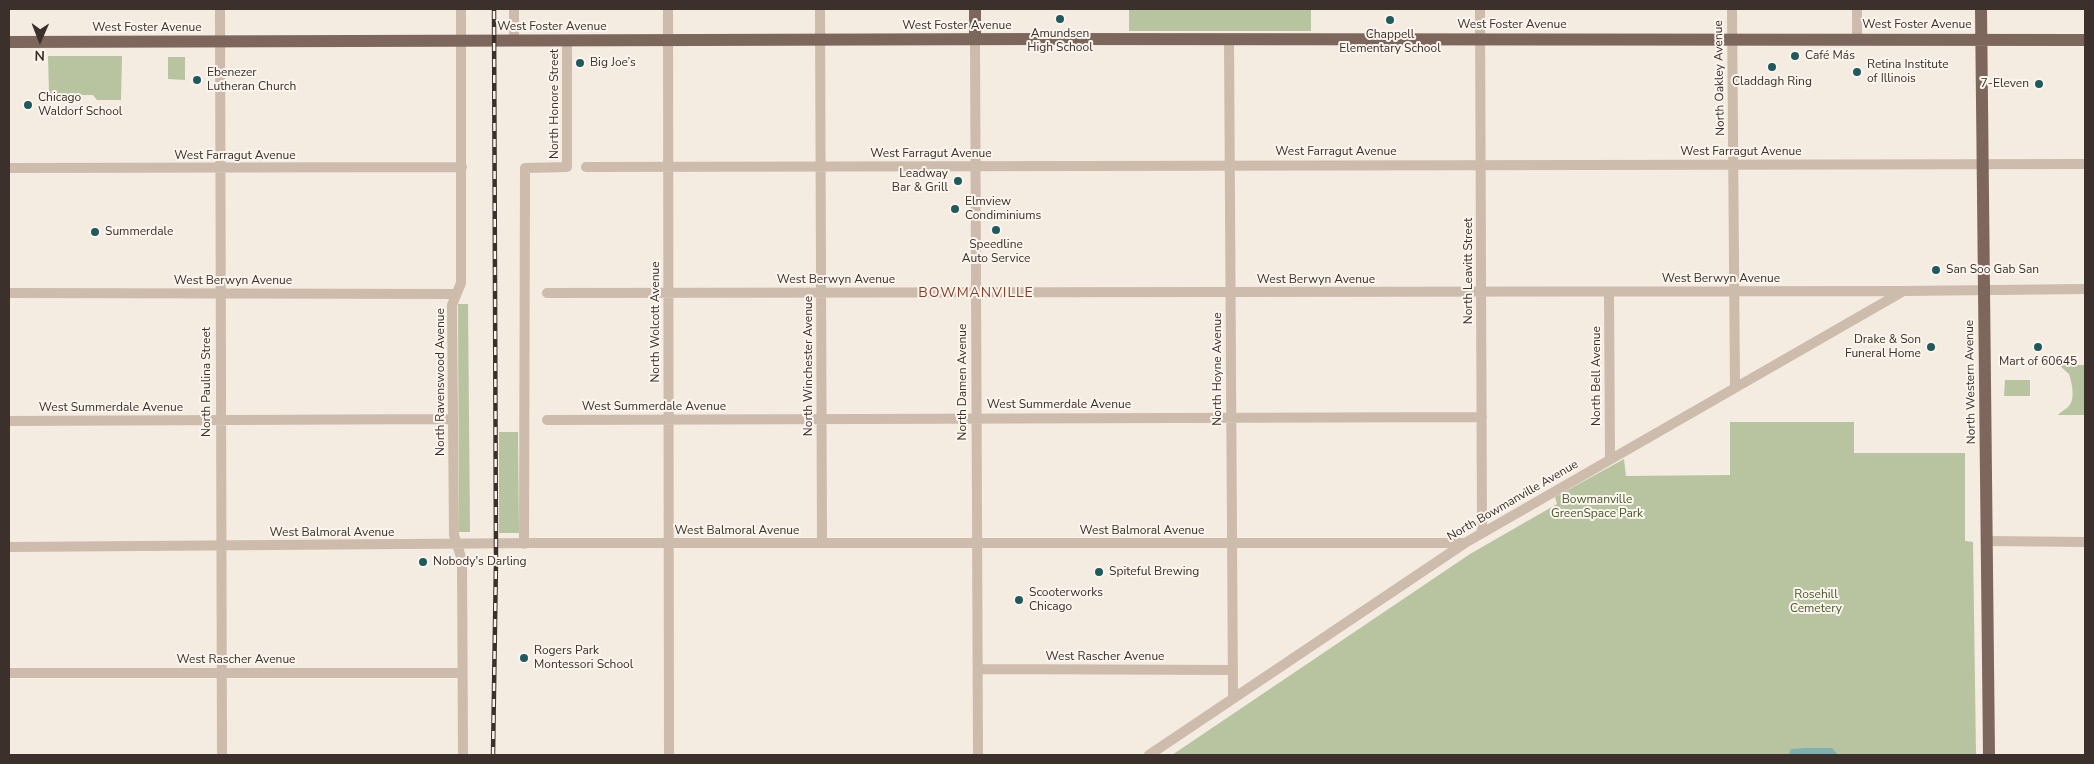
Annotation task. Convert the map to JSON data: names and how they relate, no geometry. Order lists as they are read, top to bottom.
{
  "streets": {
    "main road": ["West Foster Avenue", "North Damen Avenue", "North Western Avenue"],
    "street": [
      "North Oakley Avenue",
      "North Honore Street",
      "West Farragut Avenue",
      "North Leavitt Street",
      "West Berwyn Avenue",
      "North Wolcott Avenue",
      "North Winchester Avenue",
      "North Hoyne Avenue",
      "North Bell Avenue",
      "North Paulina Street",
      "North Ravenswood Avenue",
      "West Summerdale Avenue",
      "North Bowmanville Avenue",
      "West Balmoral Avenue",
      "West Rascher Avenue"
    ]
  },
  "crossings": [
    ["West Foster Avenue", "North Oakley Avenue"],
    ["West Foster Avenue", "North Honore Street"],
    ["West Foster Avenue", "North Leavitt Street"],
    ["West Foster Avenue", "North Wolcott Avenue"],
    ["West Foster Avenue", "North Winchester Avenue"],
    ["West Foster Avenue", "North Hoyne Avenue"],
    ["West Foster Avenue", "North Paulina Street"],
    ["West Foster Avenue", "North Ravenswood Avenue"],
    ["West Foster Avenue", "North Damen Avenue"],
    ["West Foster Avenue", "North Western Avenue"],
    ["North Oakley Avenue", "West Farragut Avenue"],
    ["North Oakley Avenue", "West Berwyn Avenue"],
    ["North Oakley Avenue", "North Bowmanville Avenue"],
    ["North Honore Street", "West Balmoral Avenue"],
    ["West Farragut Avenue", "North Leavitt Street"],
    ["West Farragut Avenue", "North Wolcott Avenue"],
    ["West Farragut Avenue", "North Winchester Avenue"],
    ["West Farragut Avenue", "North Hoyne Avenue"],
    ["West Farragut Avenue", "North Paulina Street"],
    ["West Farragut Avenue", "North Ravenswood Avenue"],
    ["West Farragut Avenue", "North Damen Avenue"],
    ["West Farragut Avenue", "North Western Avenue"],
    ["North Leavitt Street", "West Berwyn Avenue"],
    ["North Leavitt Street", "West Summerdale Avenue"],
    ["North Leavitt Street", "North Bowmanville Avenue"],
    ["West Berwyn Avenue", "North Wolcott Avenue"],
    ["West Berwyn Avenue", "North Winchester Avenue"],
    ["West Berwyn Avenue", "North Hoyne Avenue"],
    ["West Berwyn Avenue", "North Bell Avenue"],
    ["West Berwyn Avenue", "North Paulina Street"],
    ["West Berwyn Avenue", "North Ravenswood Avenue"],
    ["West Berwyn Avenue", "North Damen Avenue"],
    ["West Berwyn Avenue", "North Western Avenue"],
    ["West Berwyn Avenue", "North Bowmanville Avenue"],
    ["North Wolcott Avenue", "West Summerdale Avenue"],
    ["North Wolcott Avenue", "West Balmoral Avenue"],
    ["North Winchester Avenue", "West Summerdale Avenue"],
    ["North Winchester Avenue", "West Balmoral Avenue"],
    ["North Hoyne Avenue", "West Summerdale Avenue"],
    ["North Hoyne Avenue", "North Bowmanville Avenue"],
    ["North Hoyne Avenue", "West Balmoral Avenue"],
    ["North Hoyne Avenue", "West Rascher Avenue"],
    ["North Bell Avenue", "North Bowmanville Avenue"],
    ["North Paulina Street", "West Summerdale Avenue"],
    ["North Paulina Street", "West Balmoral Avenue"],
    ["North Paulina Street", "West Rascher Avenue"],
    ["North Ravenswood Avenue", "West Summerdale Avenue"],
    ["North Ravenswood Avenue", "West Balmoral Avenue"],
    ["North Ravenswood Avenue", "West Rascher Avenue"],
    ["North Damen Avenue", "West Summerdale Avenue"],
    ["North Damen Avenue", "West Balmoral Avenue"],
    ["North Damen Avenue", "West Rascher Avenue"],
    ["North Bowmanville Avenue", "West Balmoral Avenue"]
  ],
  "districts": ["BOWMANVILLE"],
  "parks": ["Bowmanville GreenSpace Park", "Rosehill Cemetery"],
  "places": [
    "Amundsen High School",
    "Chappell Elementary School",
    "Café Más",
    "Big Joe’s",
    "Claddagh Ring",
    "Retina Institute of Illinois",
    "Ebenezer Lutheran Church",
    "7-Eleven",
    "Chicago Waldorf School",
    "Leadway Bar & Grill",
    "Elmview Condiminiums",
    "Speedline Auto Service",
    "Summerdale",
    "San Soo Gab San",
    "Drake & Son Funeral Home",
    "Mart of 60645",
    "Nobody's Darling",
    "Spiteful Brewing",
    "Scooterworks Chicago",
    "Rogers Park Montessori School"
  ],
  "north": "bottom"
}
